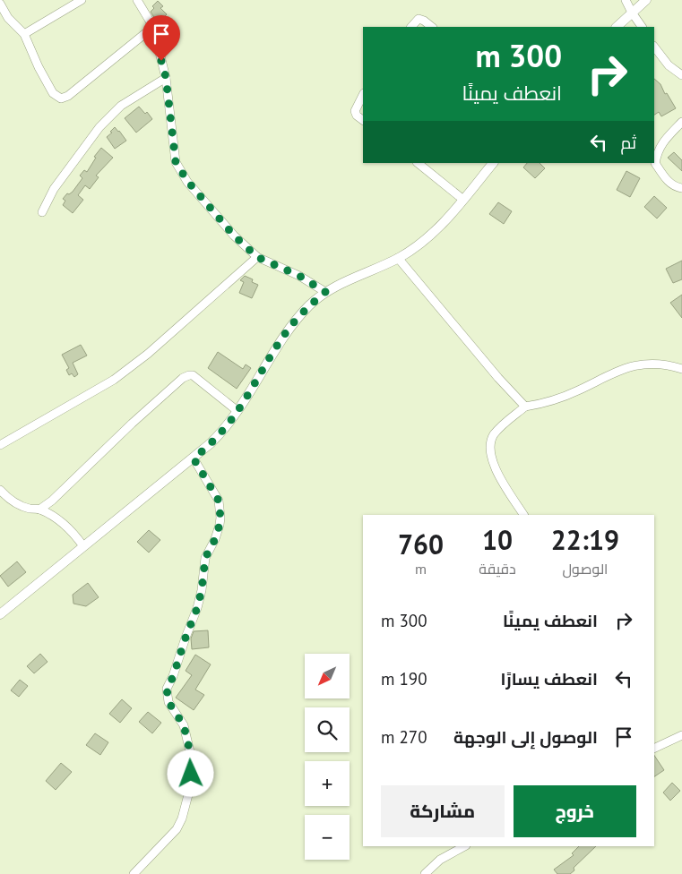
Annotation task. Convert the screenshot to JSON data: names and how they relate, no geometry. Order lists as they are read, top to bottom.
{
  "north": "bottom left",
  "page": {
    "turn": ["300 m", "انعطف يمينًا"],
    "then": "ثم",
    "eta": [
      "22:19",
      "الوصول",
      "10",
      "دقيقة",
      "760",
      "m"
    ],
    "list": [
      {
        "name": "انعطف يمينًا",
        "value": "300 m"
      },
      {
        "name": "انعطف يسارًا",
        "value": "190 m"
      },
      {
        "name": "الوصول إلى الوجهة",
        "value": "270 m"
      }
    ],
    "map_buttons": ["+", "−"],
    "buttons": ["خروج", "مشاركة"]
  }
}
